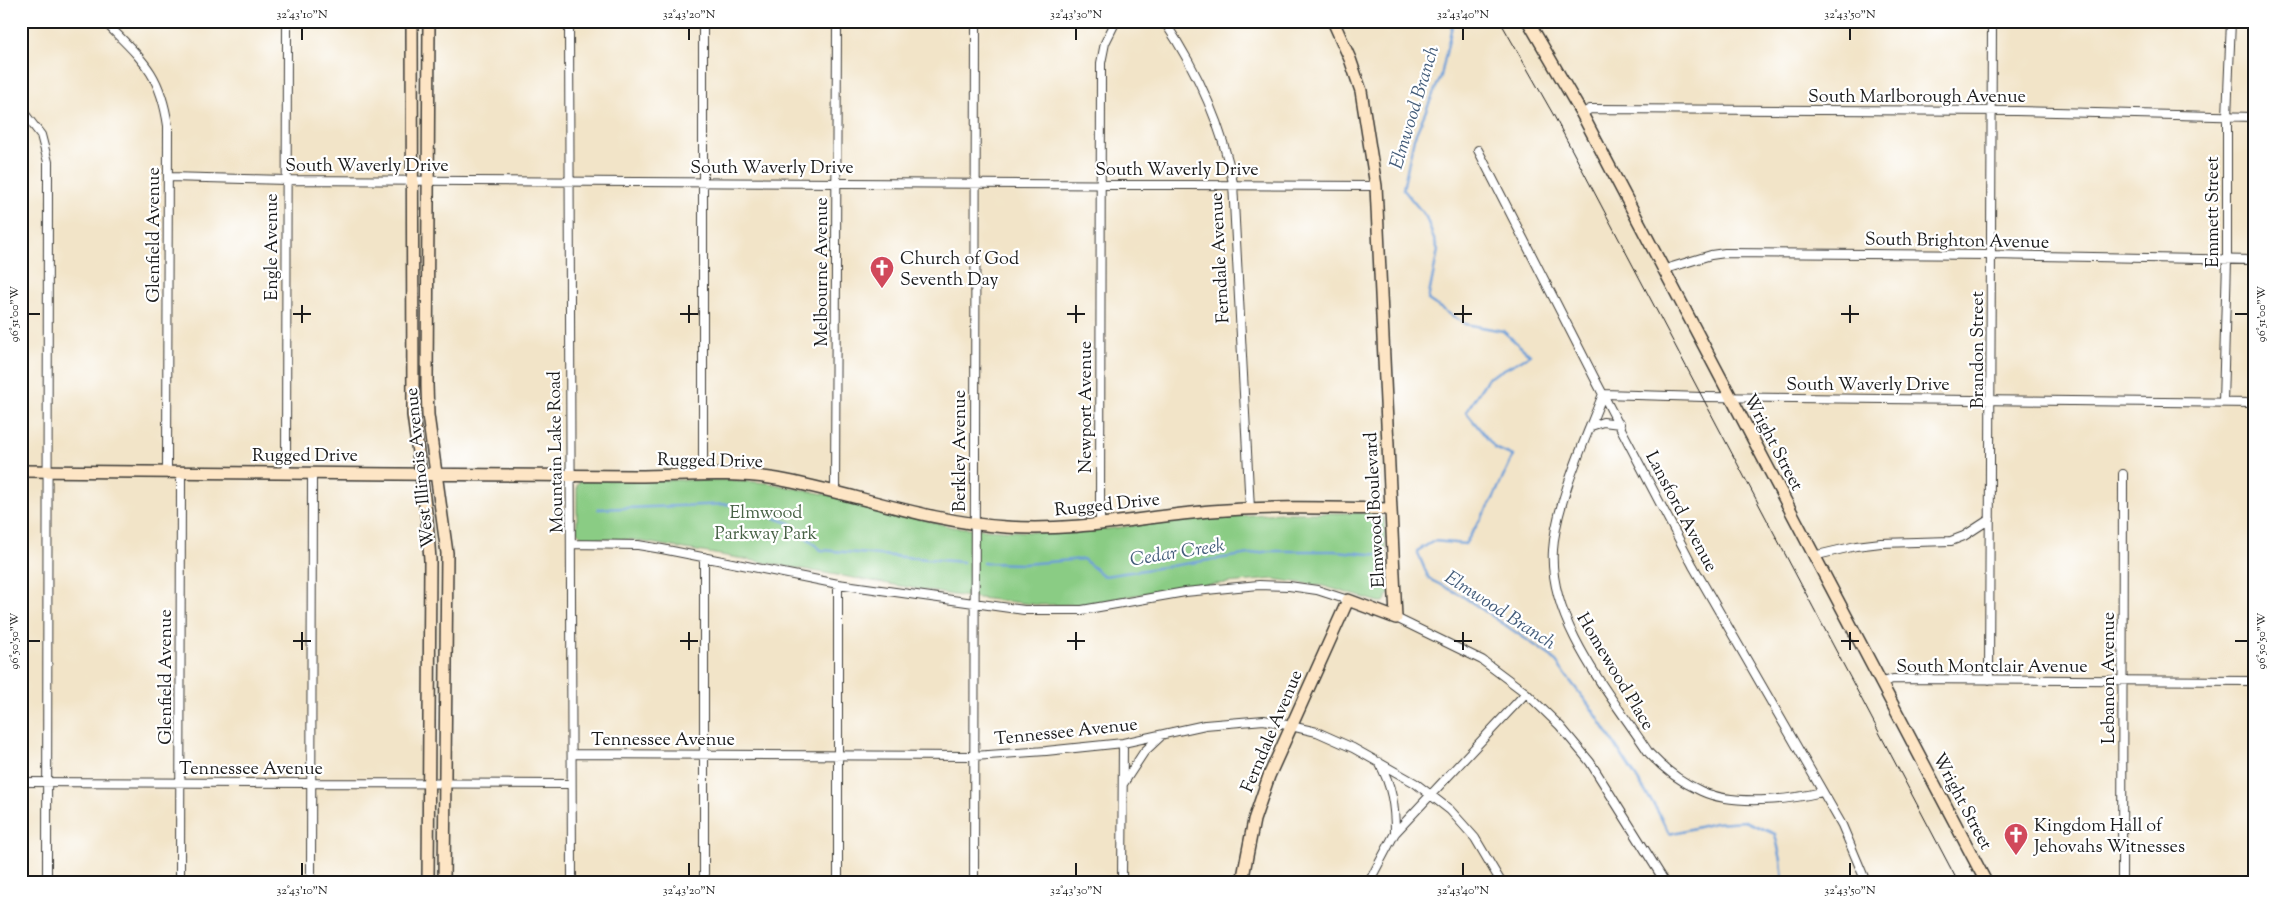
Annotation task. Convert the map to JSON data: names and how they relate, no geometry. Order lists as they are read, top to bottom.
{
  "streets": {
    "street": [
      "South Marlborough Avenue",
      "South Waverly Drive",
      "Emmett Street",
      "Glenfield Avenue",
      "South Brighton Avenue",
      "Engle Avenue",
      "Ferndale Avenue",
      "Melbourne Avenue",
      "Brandon Street",
      "Newport Avenue",
      "Wright Street",
      "Berkley Avenue",
      "Mountain Lake Road",
      "Rugged Drive",
      "West Illinois Avenue",
      "Elmwood Boulevard",
      "Lansford Avenue",
      "South Montclair Avenue",
      "Homewood Place",
      "Lebanon Avenue",
      "Tennessee Avenue"
    ]
  },
  "crossings": [
    ["South Marlborough Avenue", "Emmett Street"],
    ["South Marlborough Avenue", "Brandon Street"],
    ["South Marlborough Avenue", "Wright Street"],
    ["South Waverly Drive", "Emmett Street"],
    ["South Waverly Drive", "Glenfield Avenue"],
    ["South Waverly Drive", "Engle Avenue"],
    ["South Waverly Drive", "Ferndale Avenue"],
    ["South Waverly Drive", "Melbourne Avenue"],
    ["South Waverly Drive", "Brandon Street"],
    ["South Waverly Drive", "Newport Avenue"],
    ["South Waverly Drive", "Wright Street"],
    ["South Waverly Drive", "Berkley Avenue"],
    ["South Waverly Drive", "Mountain Lake Road"],
    ["South Waverly Drive", "West Illinois Avenue"],
    ["South Waverly Drive", "Elmwood Boulevard"],
    ["South Waverly Drive", "Lansford Avenue"],
    ["South Waverly Drive", "Homewood Place"],
    ["Emmett Street", "South Brighton Avenue"],
    ["Glenfield Avenue", "Rugged Drive"],
    ["Glenfield Avenue", "Tennessee Avenue"],
    ["South Brighton Avenue", "Brandon Street"],
    ["South Brighton Avenue", "Wright Street"],
    ["Engle Avenue", "Rugged Drive"],
    ["Ferndale Avenue", "Rugged Drive"],
    ["Ferndale Avenue", "Tennessee Avenue"],
    ["Melbourne Avenue", "Rugged Drive"],
    ["Brandon Street", "South Montclair Avenue"],
    ["Newport Avenue", "Rugged Drive"],
    ["Wright Street", "South Montclair Avenue"],
    ["Berkley Avenue", "Rugged Drive"],
    ["Berkley Avenue", "Tennessee Avenue"],
    ["Mountain Lake Road", "Rugged Drive"],
    ["Mountain Lake Road", "Tennessee Avenue"],
    ["Rugged Drive", "West Illinois Avenue"],
    ["Rugged Drive", "Elmwood Boulevard"],
    ["West Illinois Avenue", "Tennessee Avenue"],
    ["Lansford Avenue", "Homewood Place"],
    ["South Montclair Avenue", "Lebanon Avenue"]
  ],
  "water": ["Elmwood Branch", "Cedar Creek"],
  "parks": ["Elmwood Parkway Park"],
  "places": {
    "church": ["Church of God Seventh Day", "Kingdom Hall of Jehovahs Witnesses"]
  },
  "coordinates": [
    "32°43'10\"N",
    "32°43'20\"N",
    "32°43'30\"N",
    "32°43'40\"N",
    "32°43'50\"N",
    "96°51'00\"W",
    "96°50'50\"W"
  ]
}
